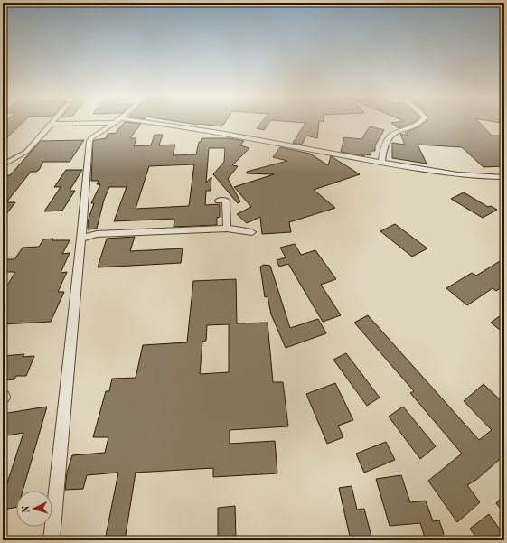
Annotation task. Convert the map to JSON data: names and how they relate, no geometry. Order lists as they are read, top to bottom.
{
  "north": "left"
}
